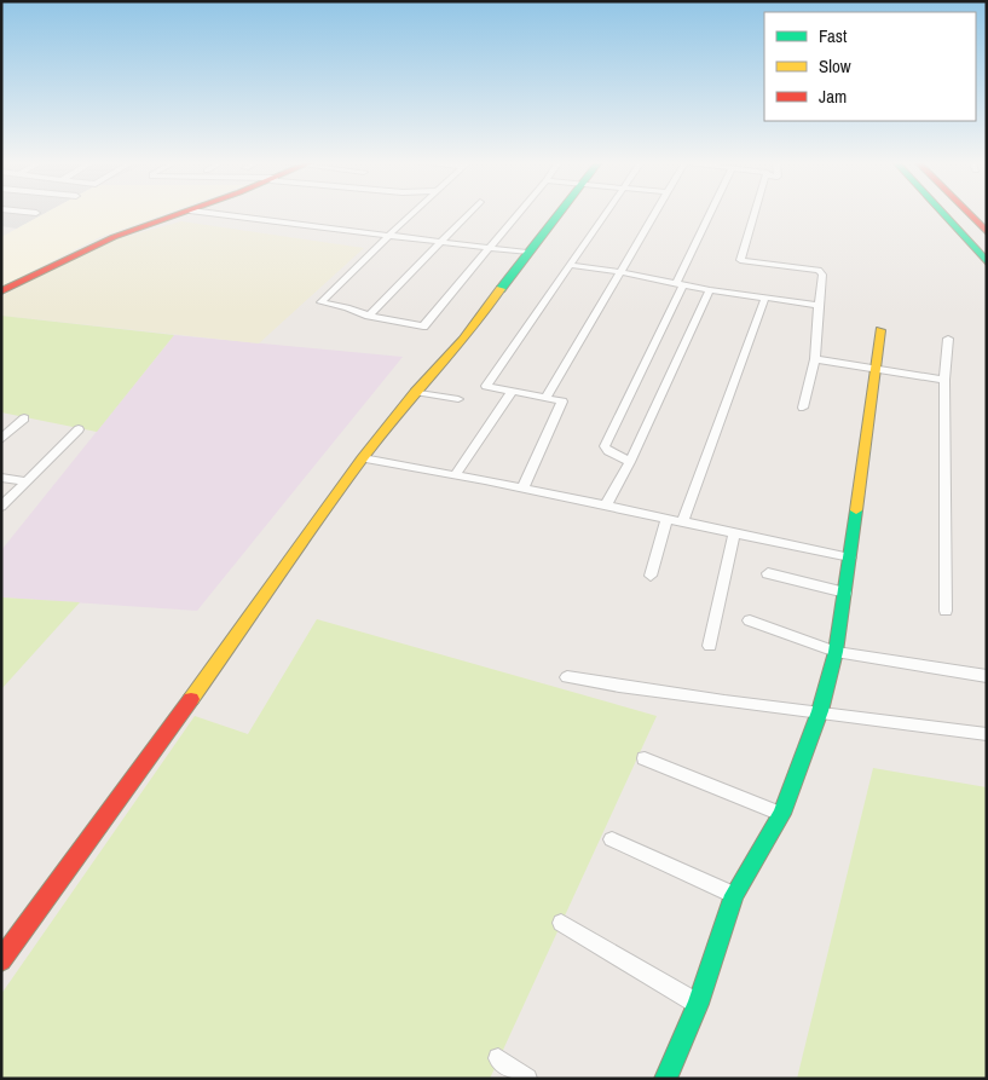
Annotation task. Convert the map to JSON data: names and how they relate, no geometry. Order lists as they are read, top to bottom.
{
  "legend": ["Fast", "Slow", "Jam"]
}
